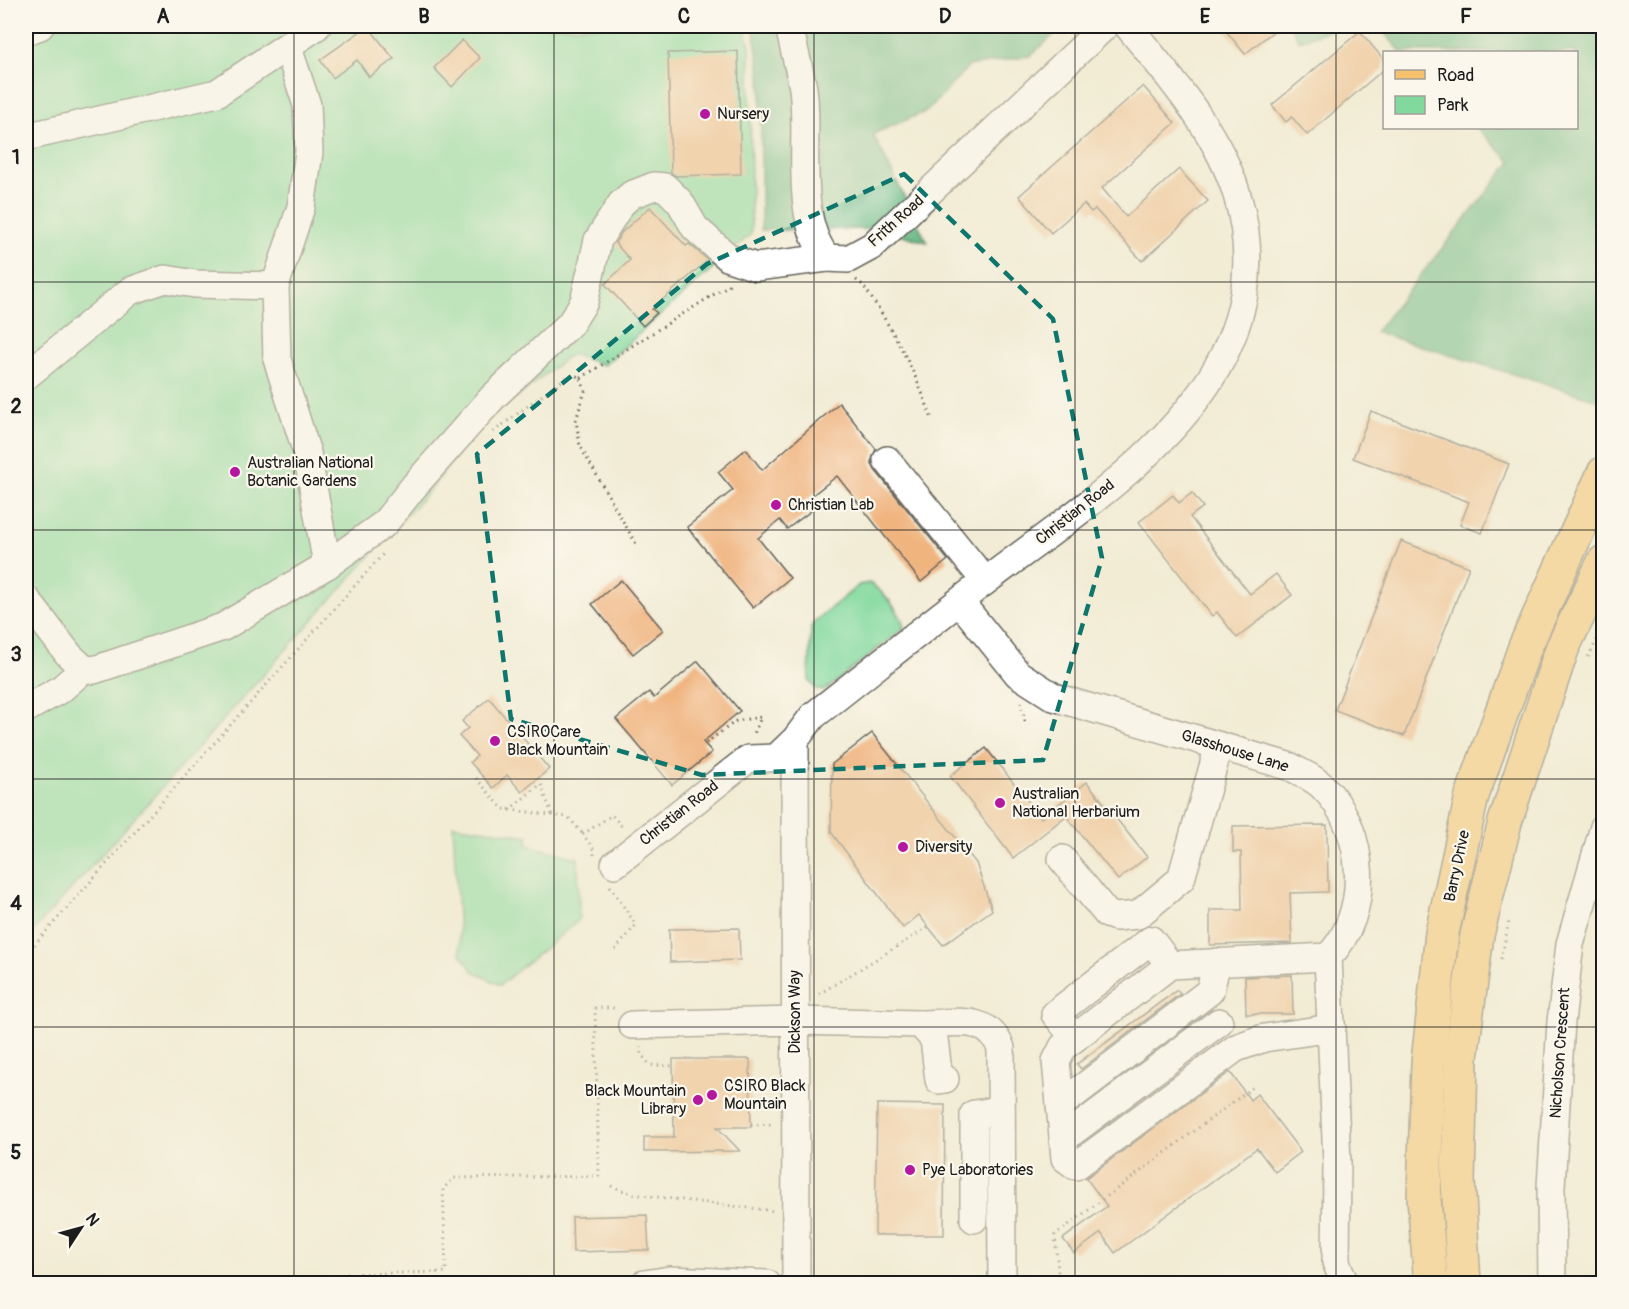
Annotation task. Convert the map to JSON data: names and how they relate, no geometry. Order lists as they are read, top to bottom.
{
  "streets": {
    "main road": ["Barry Drive"],
    "street": [
      "Frith Road",
      "Christian Road",
      "Glasshouse Lane",
      "Dickson Way",
      "Nicholson Crescent"
    ]
  },
  "crossings": [
    ["Christian Road", "Glasshouse Lane"],
    ["Christian Road", "Dickson Way"]
  ],
  "places": [
    "Nursery",
    "Australian National Botanic Gardens",
    "Christian Lab",
    "CSIROCare Black Mountain",
    "Australian National Herbarium",
    "Diversity",
    "CSIRO Black Mountain",
    "Black Mountain Library",
    "Pye Laboratories"
  ],
  "legend": ["Road", "Park"],
  "north": "top right",
  "grid": {
    "columns": [
      "A",
      "B",
      "C",
      "D",
      "E",
      "F"
    ],
    "rows": [
      "1",
      "2",
      "3",
      "4",
      "5"
    ]
  }
}
